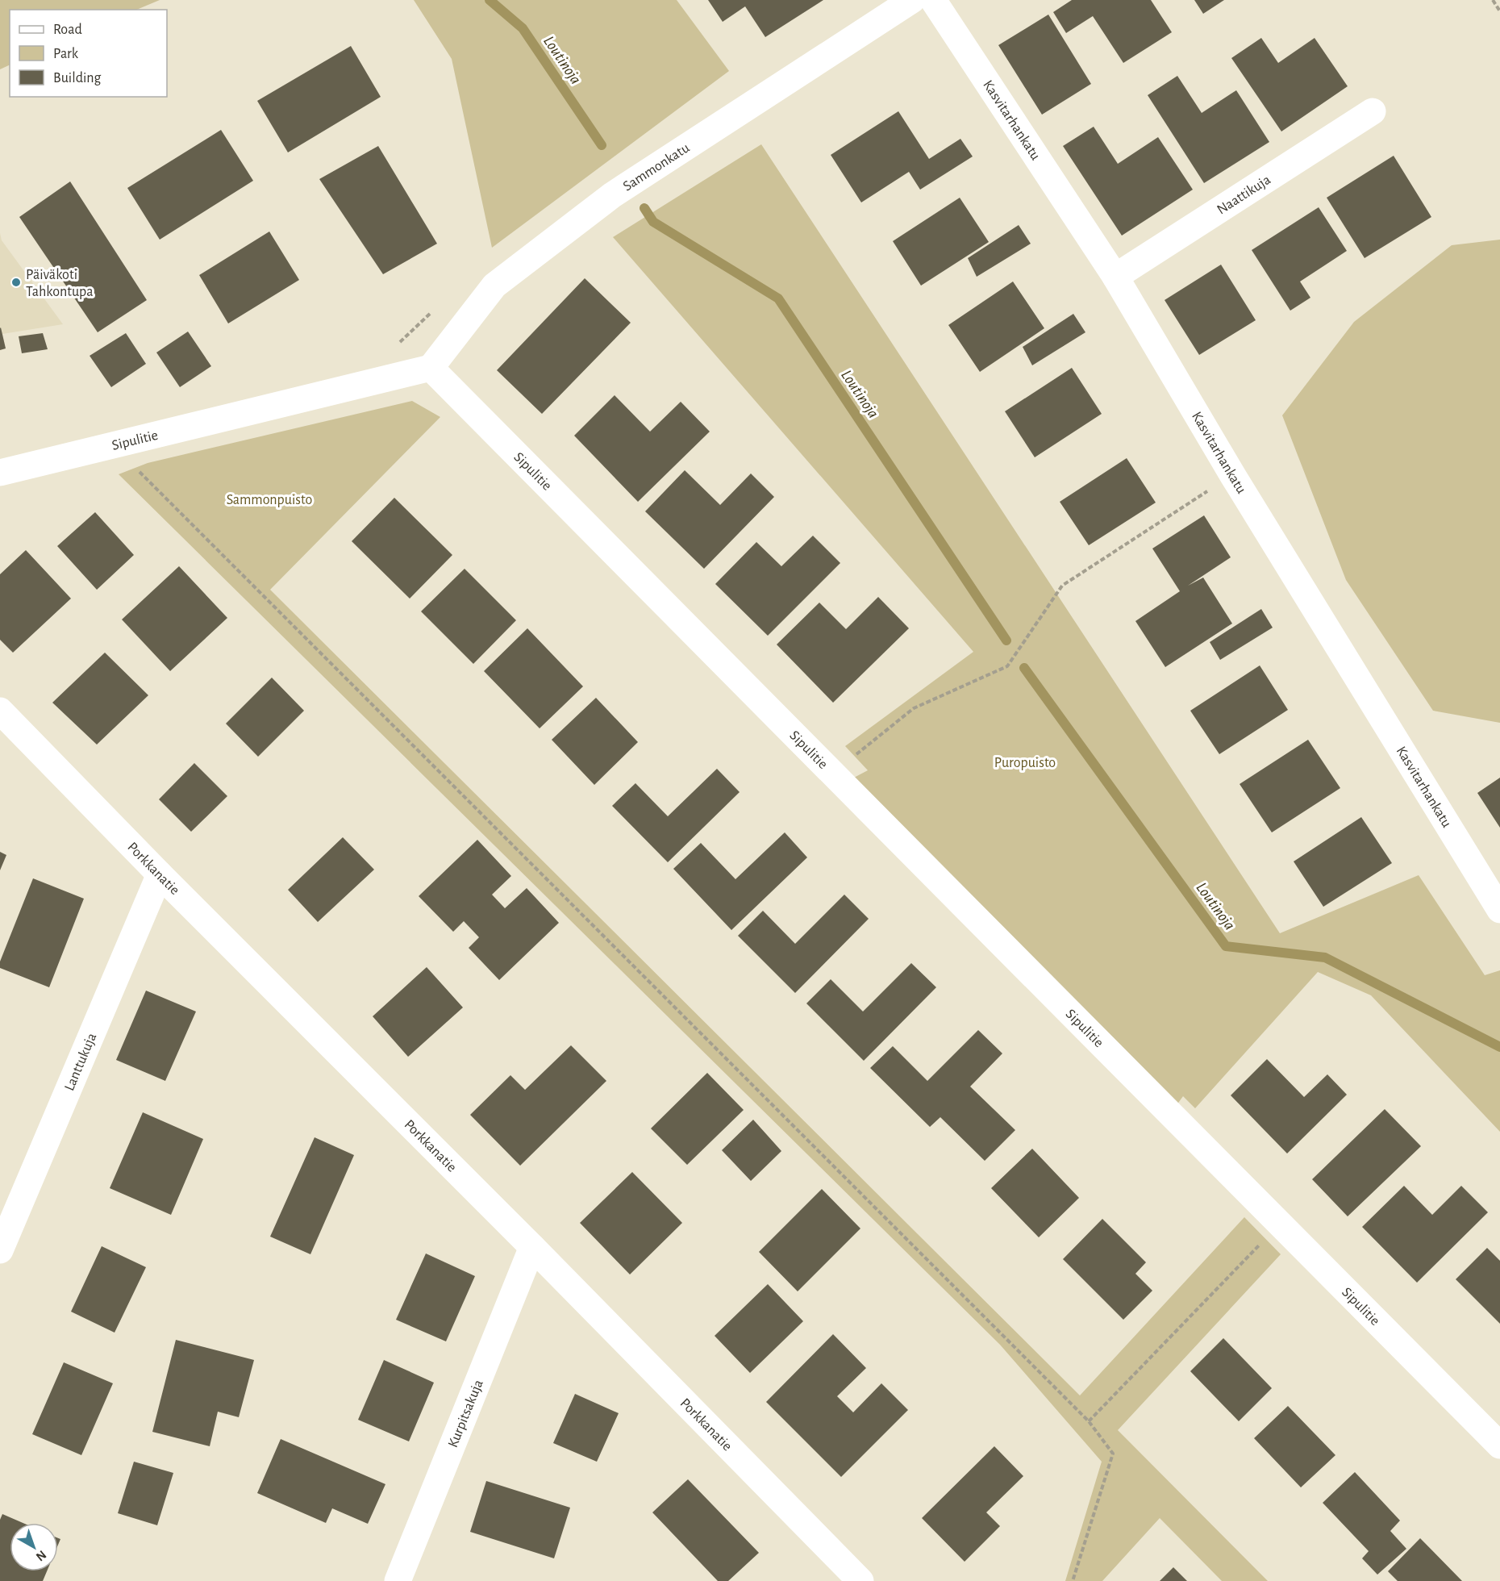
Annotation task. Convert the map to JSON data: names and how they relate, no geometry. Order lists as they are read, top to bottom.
{
  "streets": {
    "street": [
      "Kasvitarhankatu",
      "Sammonkatu",
      "Naattikuja",
      "Sipulitie",
      "Porkkanatie",
      "Lanttukuja",
      "Kurpitsakuja"
    ]
  },
  "crossings": [
    ["Kasvitarhankatu", "Naattikuja"],
    ["Sammonkatu", "Sipulitie"],
    ["Porkkanatie", "Lanttukuja"],
    ["Porkkanatie", "Kurpitsakuja"]
  ],
  "water": ["Loutinoja"],
  "parks": ["Sammonpuisto", "Puropuisto"],
  "places": ["Päiväkoti Tahkontupa"],
  "legend": ["Road", "Park", "Building"],
  "north": "bottom right"
}
